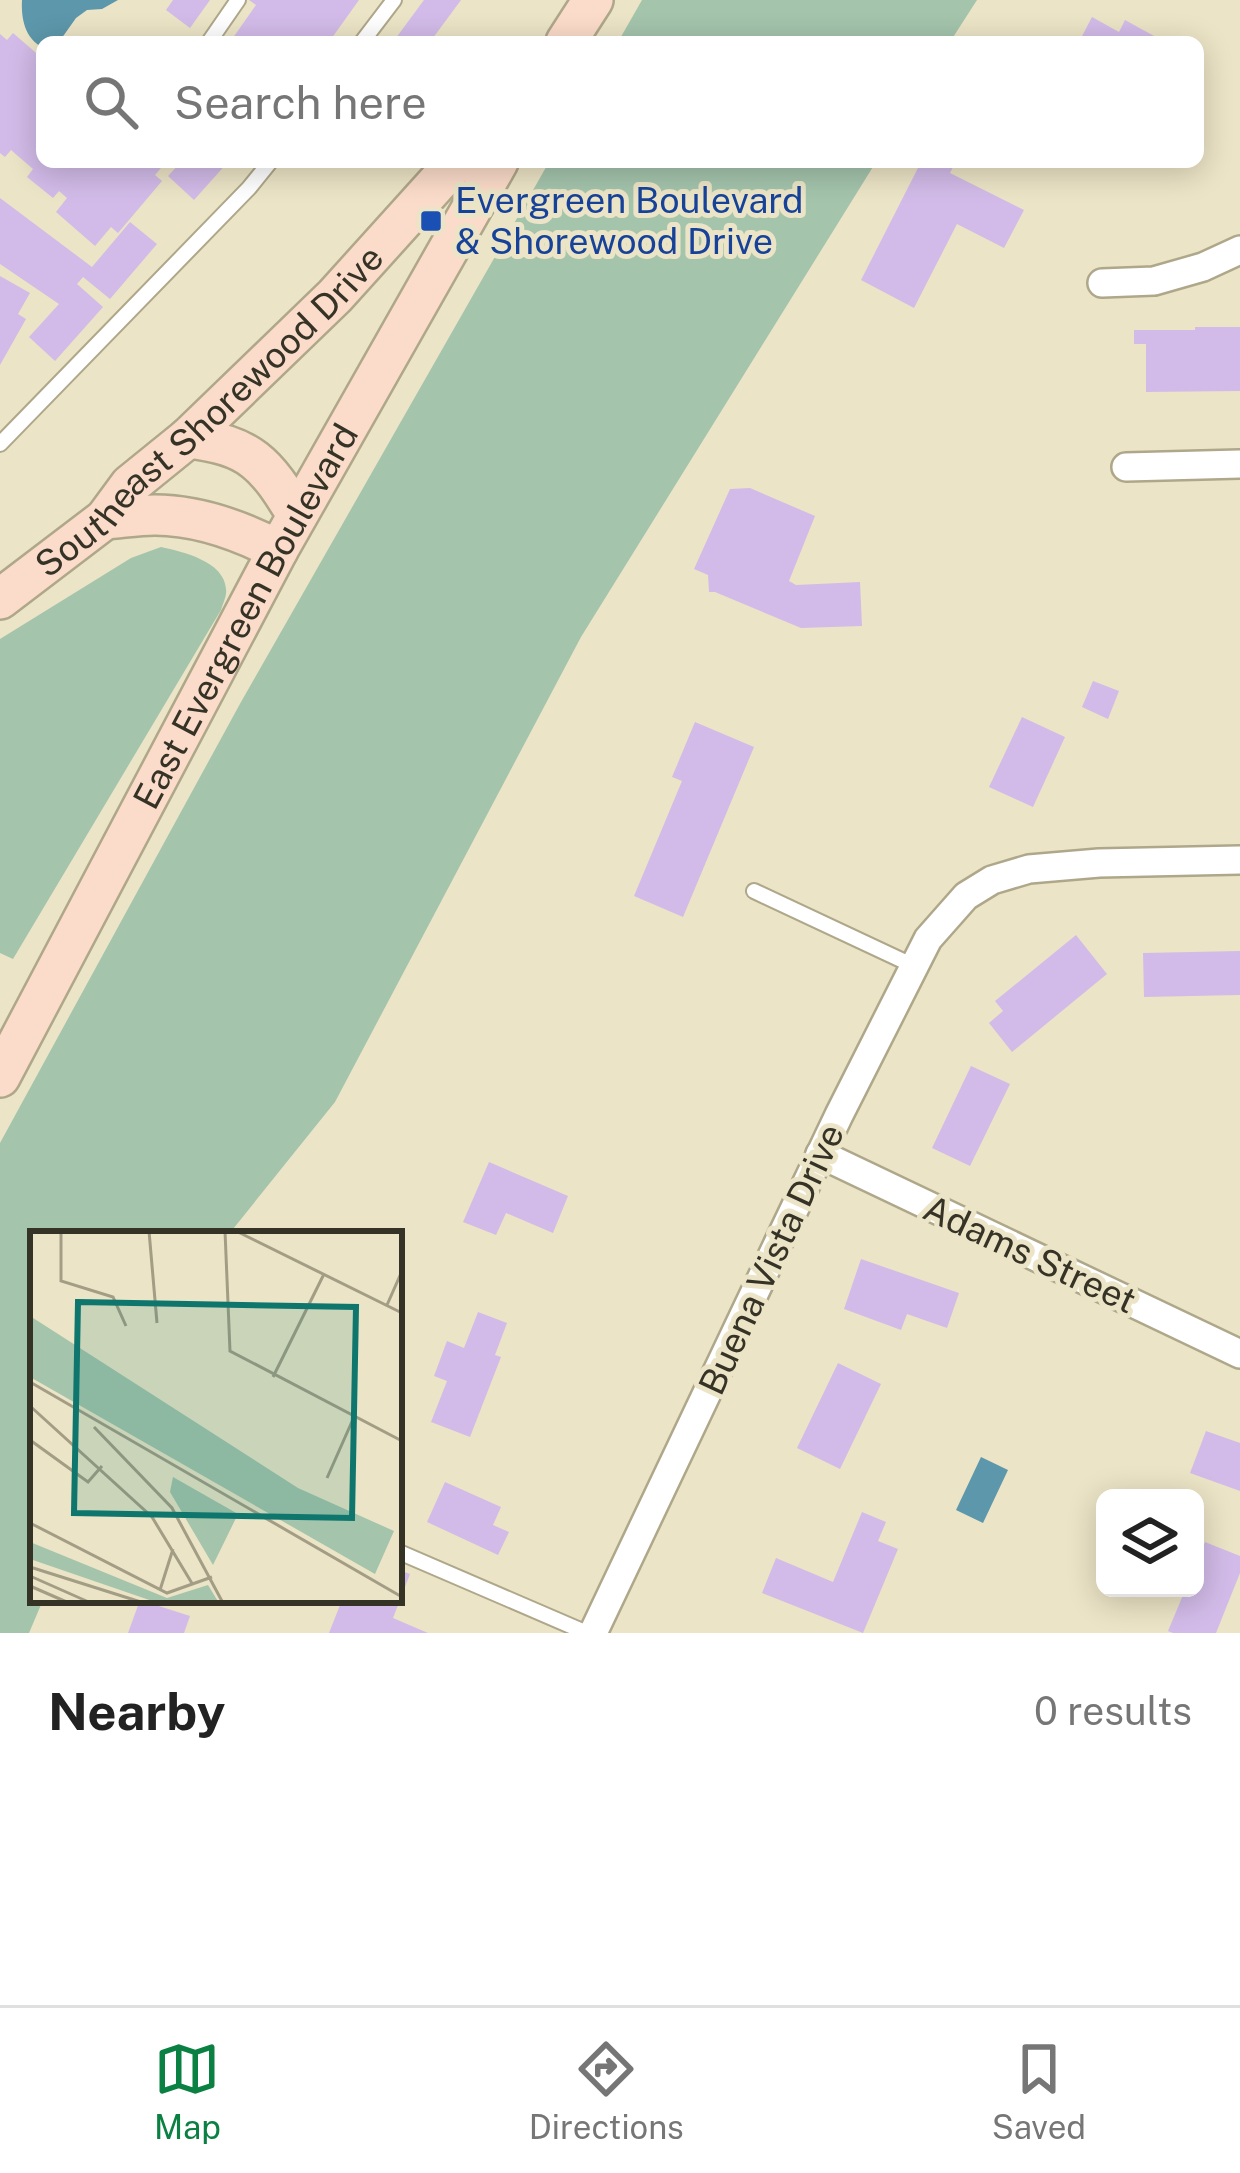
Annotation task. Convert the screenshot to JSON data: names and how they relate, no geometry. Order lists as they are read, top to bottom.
{
  "streets": {
    "street": [
      "Southeast Shorewood Drive",
      "East Evergreen Boulevard",
      "Adams Street",
      "Buena Vista Drive"
    ]
  },
  "crossings": [
    ["Adams Street", "Buena Vista Drive"]
  ],
  "places": {
    "transit": ["Evergreen Boulevard & Shorewood Drive"]
  },
  "page": {
    "search": "Search here",
    "heading": ["Nearby", "0 results"],
    "nav": ["Map", "Directions", "Saved"]
  }
}
